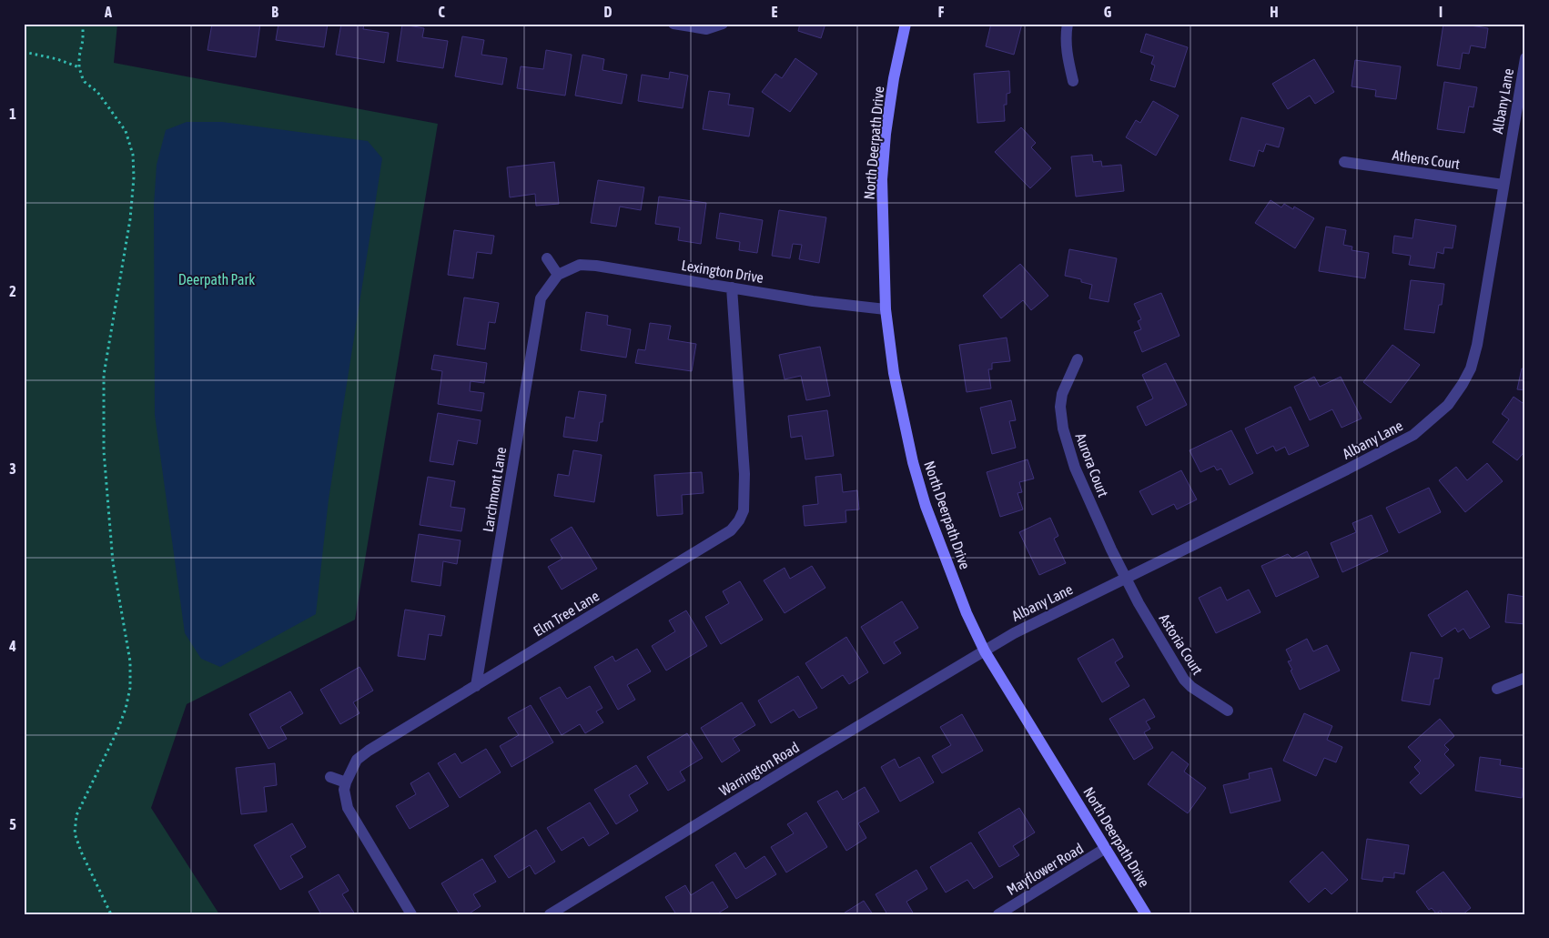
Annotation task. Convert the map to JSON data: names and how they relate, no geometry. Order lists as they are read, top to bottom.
{
  "streets": {
    "street": [
      "Albany Lane",
      "North Deerpath Drive",
      "Athens Court",
      "Lexington Drive",
      "Aurora Court",
      "Larchmont Lane",
      "Elm Tree Lane",
      "Astoria Court",
      "Warrington Road",
      "Mayflower Road"
    ]
  },
  "crossings": [
    ["Albany Lane", "North Deerpath Drive"],
    ["Albany Lane", "Athens Court"],
    ["Albany Lane", "Aurora Court"],
    ["Albany Lane", "Astoria Court"],
    ["Albany Lane", "Warrington Road"],
    ["North Deerpath Drive", "Lexington Drive"],
    ["North Deerpath Drive", "Warrington Road"],
    ["North Deerpath Drive", "Mayflower Road"],
    ["Lexington Drive", "Larchmont Lane"],
    ["Lexington Drive", "Elm Tree Lane"],
    ["Aurora Court", "Astoria Court"],
    ["Larchmont Lane", "Elm Tree Lane"]
  ],
  "parks": ["Deerpath Park"],
  "grid": {
    "columns": [
      "A",
      "B",
      "C",
      "D",
      "E",
      "F",
      "G",
      "H",
      "I"
    ],
    "rows": [
      "1",
      "2",
      "3",
      "4",
      "5"
    ]
  }
}
